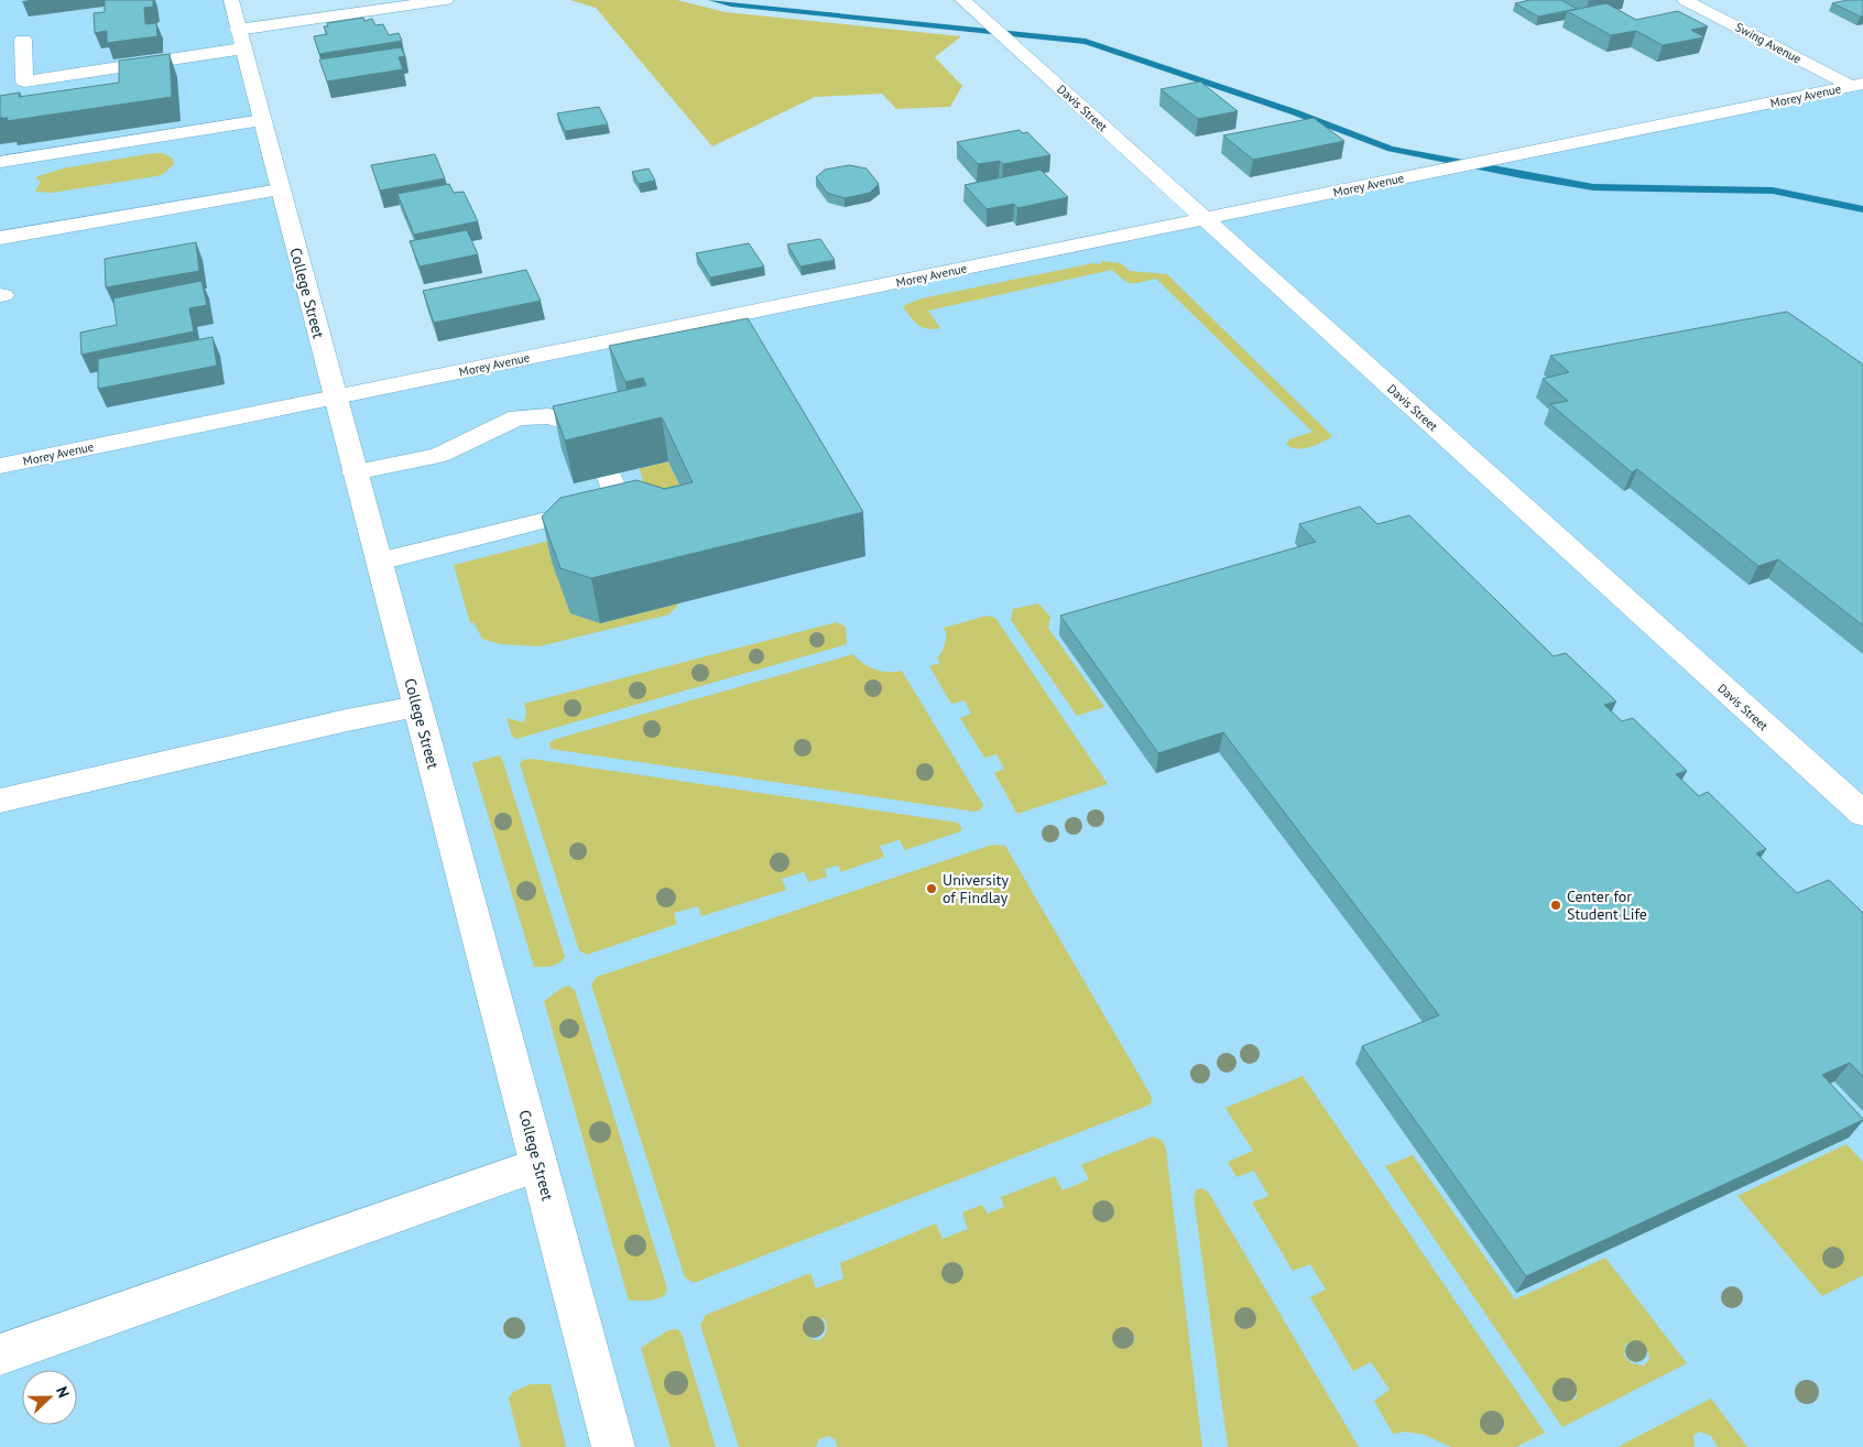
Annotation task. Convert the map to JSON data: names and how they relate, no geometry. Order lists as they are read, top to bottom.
{
  "streets": {
    "street": [
      "Swing Avenue",
      "Morey Avenue",
      "Davis Street",
      "College Street"
    ]
  },
  "crossings": [
    ["Swing Avenue", "Morey Avenue"],
    ["Morey Avenue", "Davis Street"],
    ["Morey Avenue", "College Street"]
  ],
  "places": ["University of Findlay", "Center for Student Life"],
  "north": "right"
}
